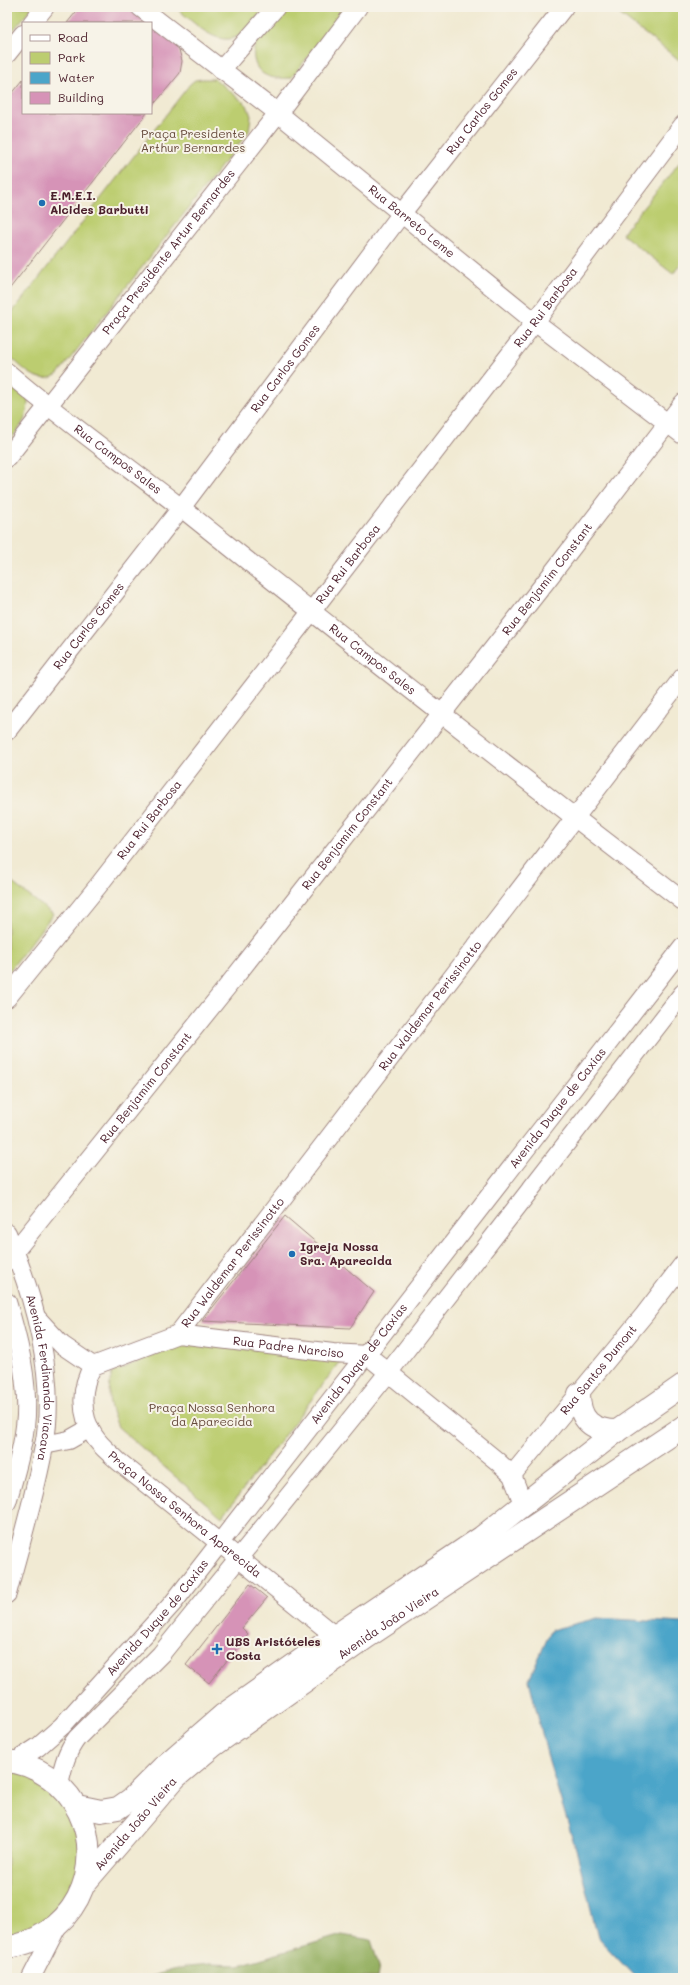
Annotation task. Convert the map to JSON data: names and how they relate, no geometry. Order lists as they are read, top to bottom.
{
  "streets": {
    "main road": ["Avenida João Vieira"],
    "street": [
      "Rua Carlos Gomes",
      "Rua Barreto Leme",
      "Praça Presidente Artur Bernardes",
      "Rua Rui Barbosa",
      "Rua Campos Sales",
      "Rua Benjamim Constant",
      "Rua Waldemar Perissinotto",
      "Avenida Duque de Caxias",
      "Rua Padre Narciso",
      "Rua Santos Dumont",
      "Avenida Ferdinando Viacava",
      "Praça Nossa Senhora Aparecida"
    ]
  },
  "crossings": [
    ["Rua Carlos Gomes", "Rua Barreto Leme"],
    ["Rua Carlos Gomes", "Rua Campos Sales"],
    ["Rua Barreto Leme", "Praça Presidente Artur Bernardes"],
    ["Rua Barreto Leme", "Rua Rui Barbosa"],
    ["Rua Barreto Leme", "Rua Benjamim Constant"],
    ["Praça Presidente Artur Bernardes", "Rua Campos Sales"],
    ["Rua Rui Barbosa", "Rua Campos Sales"],
    ["Rua Campos Sales", "Rua Benjamim Constant"],
    ["Rua Campos Sales", "Rua Waldemar Perissinotto"],
    ["Rua Benjamim Constant", "Avenida Ferdinando Viacava"],
    ["Rua Waldemar Perissinotto", "Rua Padre Narciso"],
    ["Avenida Duque de Caxias", "Rua Padre Narciso"],
    ["Avenida Duque de Caxias", "Praça Nossa Senhora Aparecida"],
    ["Rua Padre Narciso", "Praça Nossa Senhora Aparecida"],
    ["Praça Nossa Senhora Aparecida", "Avenida João Vieira"]
  ],
  "parks": ["Praça Presidente Arthur Bernardes", "Praça Nossa Senhora da Aparecida"],
  "places": {
    "other": ["E.M.E.I. Alcides Barbutti", "Igreja Nossa Sra. Aparecida"],
    "health": ["UBS Aristóteles Costa"]
  },
  "legend": [
    "Road",
    "Park",
    "Water",
    "Building"
  ]
}
